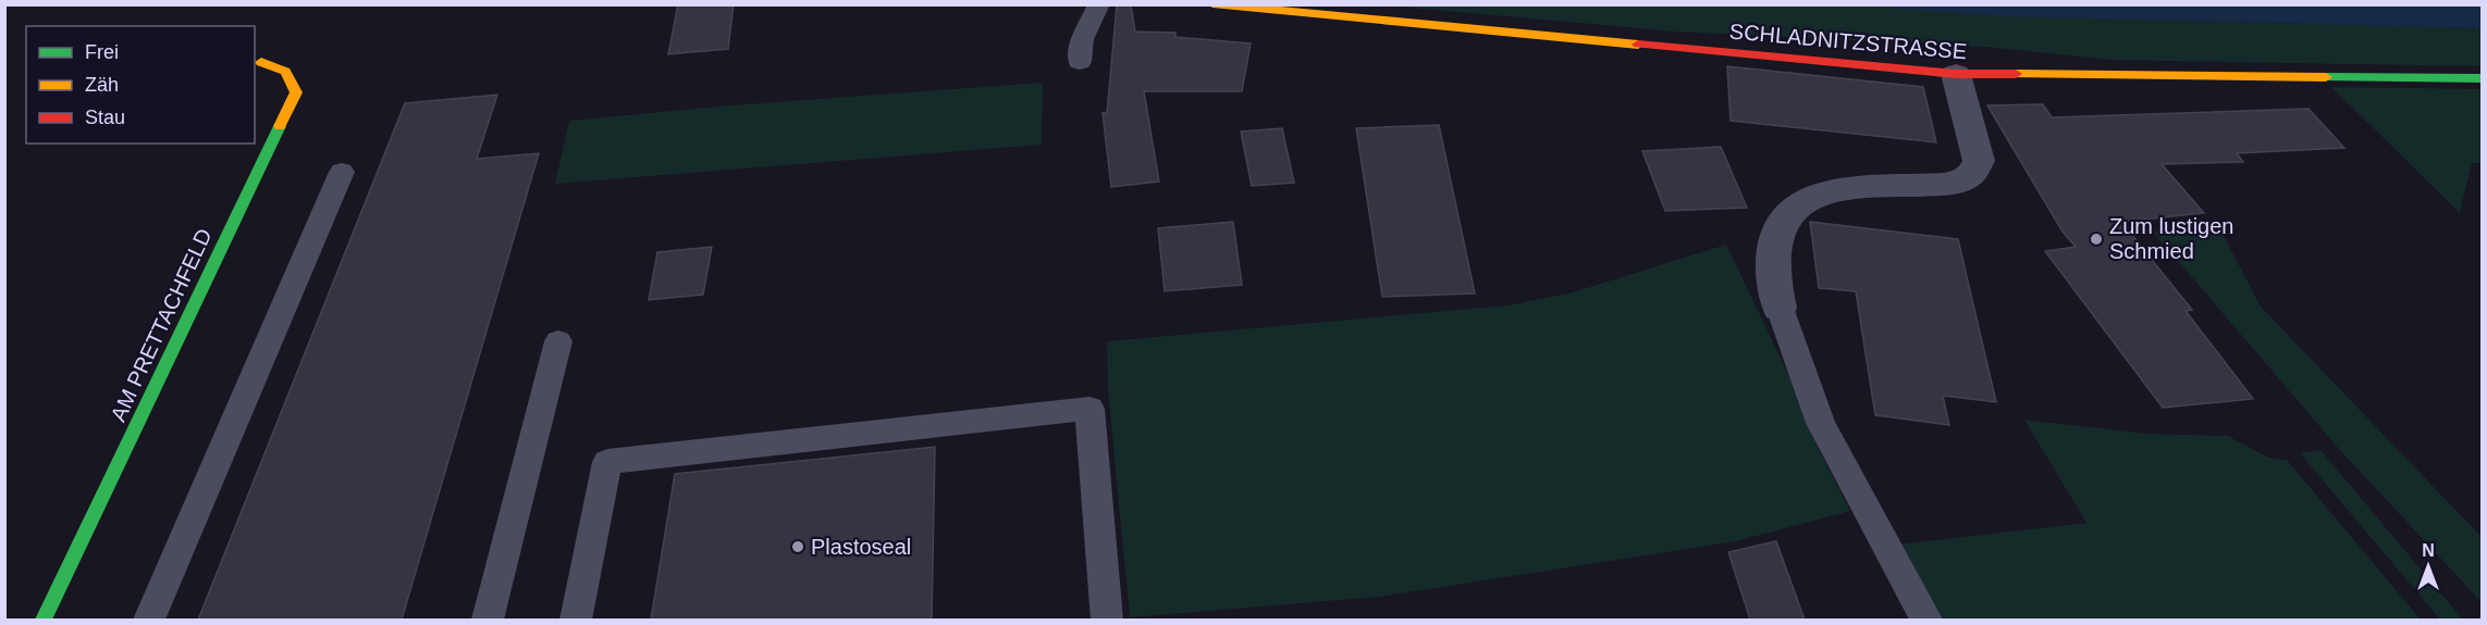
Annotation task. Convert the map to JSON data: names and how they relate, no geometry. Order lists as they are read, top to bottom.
{
  "streets": {
    "street": ["SCHLADNITZSTRASSE", "AM PRETTACHFELD"]
  },
  "places": ["Zum lustigen Schmied", "Plastoseal"],
  "legend": ["Frei", "Zäh", "Stau"],
  "north": "top"
}
